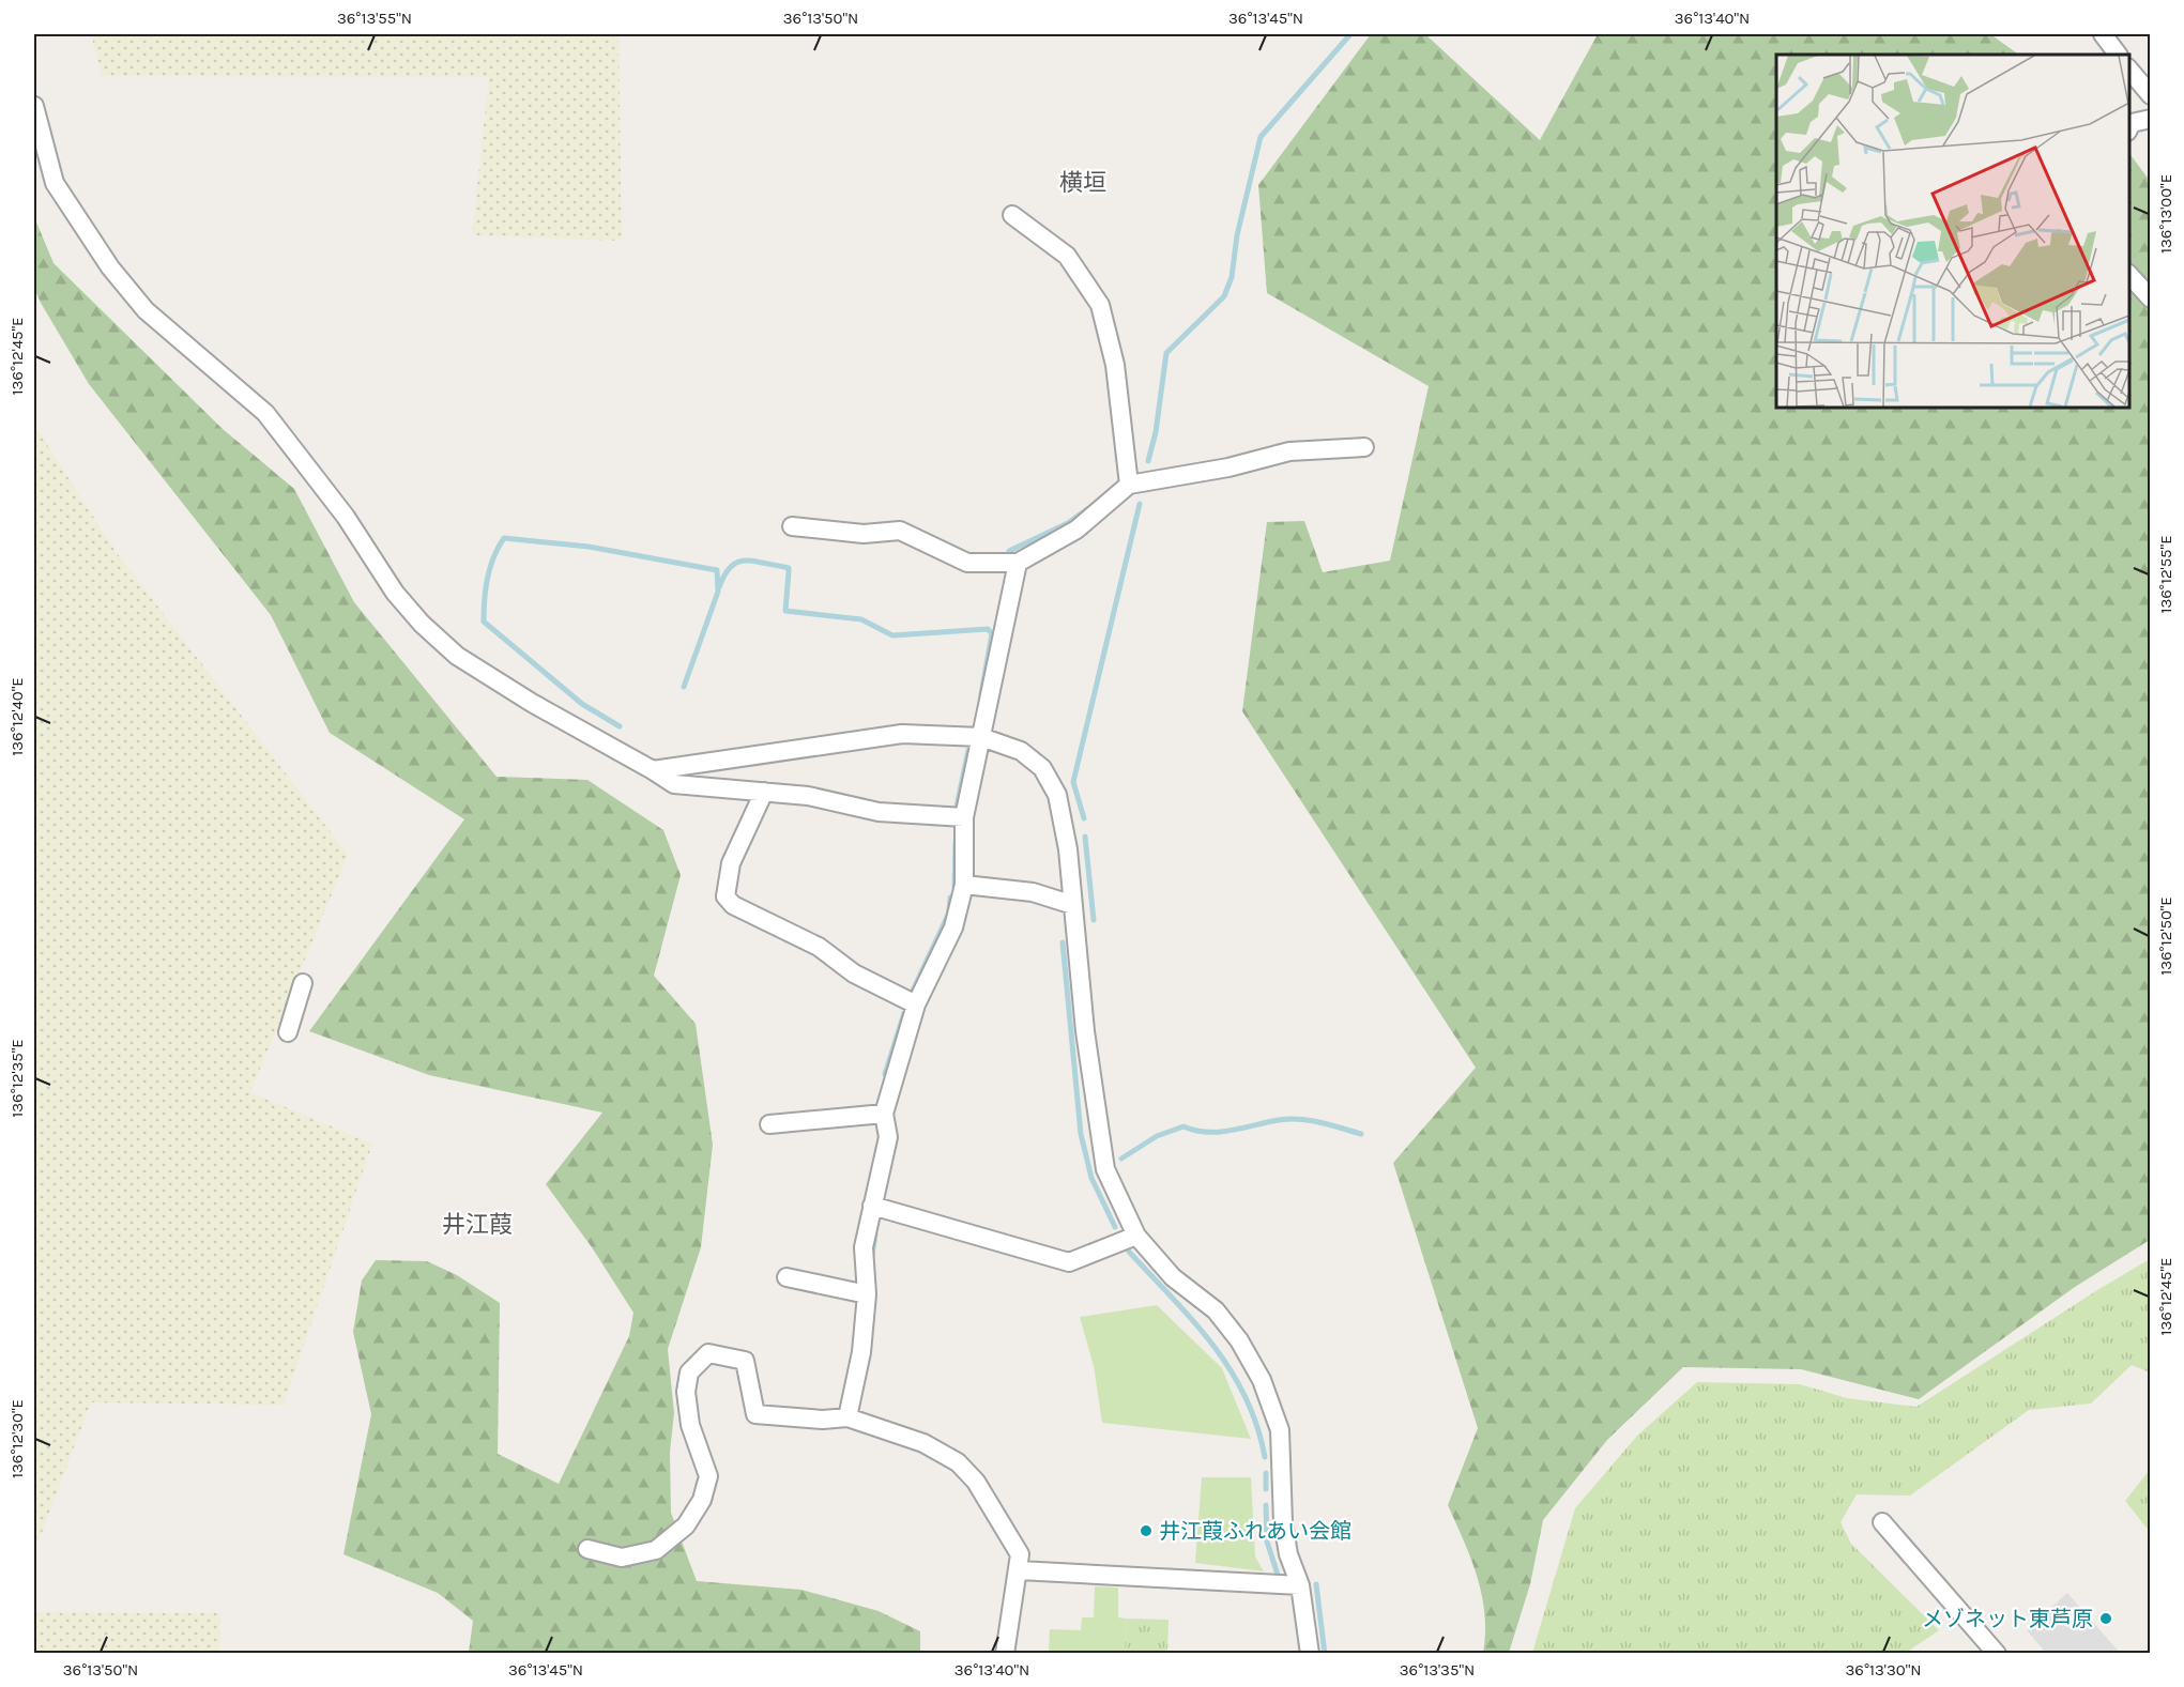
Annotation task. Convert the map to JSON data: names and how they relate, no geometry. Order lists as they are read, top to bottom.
{
  "districts": ["横垣", "井江葭"],
  "places": ["井江葭ふれあい会館", "メゾネット東芦原"],
  "coordinates": [
    "36°13'55\"N",
    "36°13'50\"N",
    "36°13'45\"N",
    "36°13'40\"N",
    "136°13'00\"E",
    "136°12'45\"E",
    "136°12'55\"E",
    "136°12'40\"E",
    "136°12'50\"E",
    "136°12'35\"E",
    "136°12'30\"E",
    "36°13'35\"N",
    "36°13'30\"N"
  ]
}
